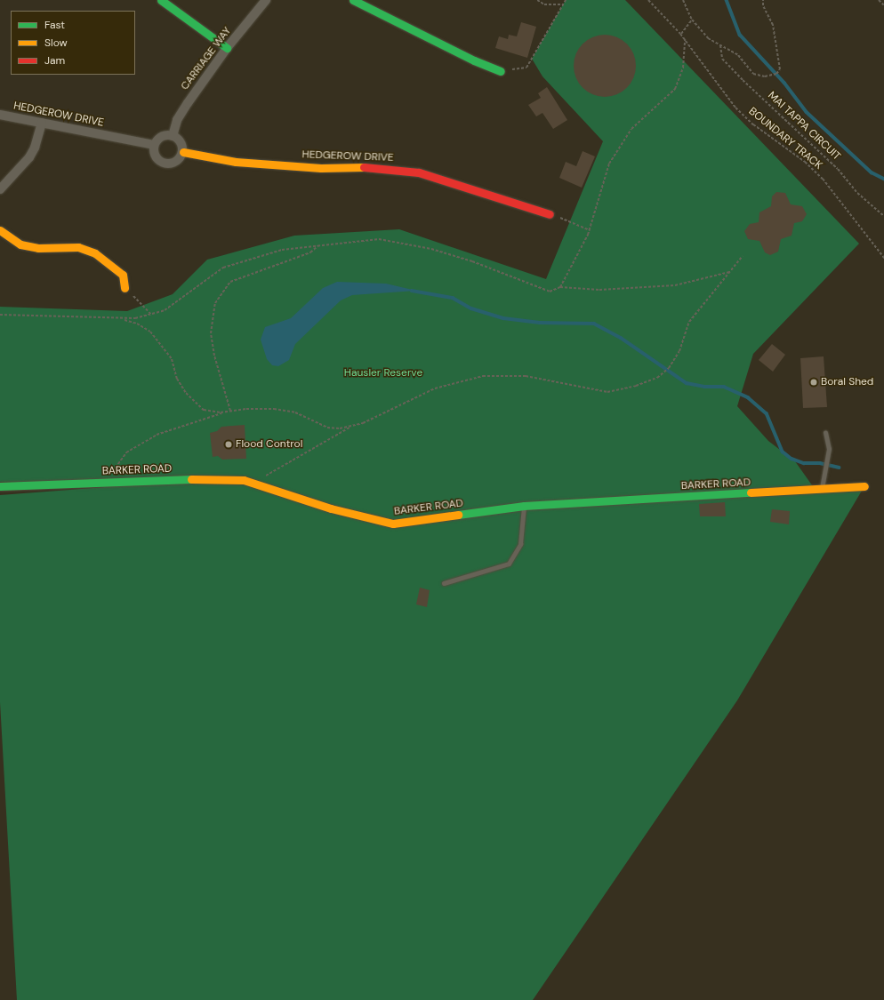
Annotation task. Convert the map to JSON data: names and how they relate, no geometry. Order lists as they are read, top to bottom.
{
  "streets": {
    "street": ["CARRIAGE WAY", "HEDGEROW DRIVE", "BARKER ROAD"],
    "path": ["MAI TAPPA CIRCUIT", "BOUNDARY TRACK"]
  },
  "crossings": [
    ["CARRIAGE WAY", "HEDGEROW DRIVE"]
  ],
  "parks": ["Hausler Reserve"],
  "places": ["Boral Shed", "Flood Control"],
  "legend": ["Fast", "Slow", "Jam"]
}
